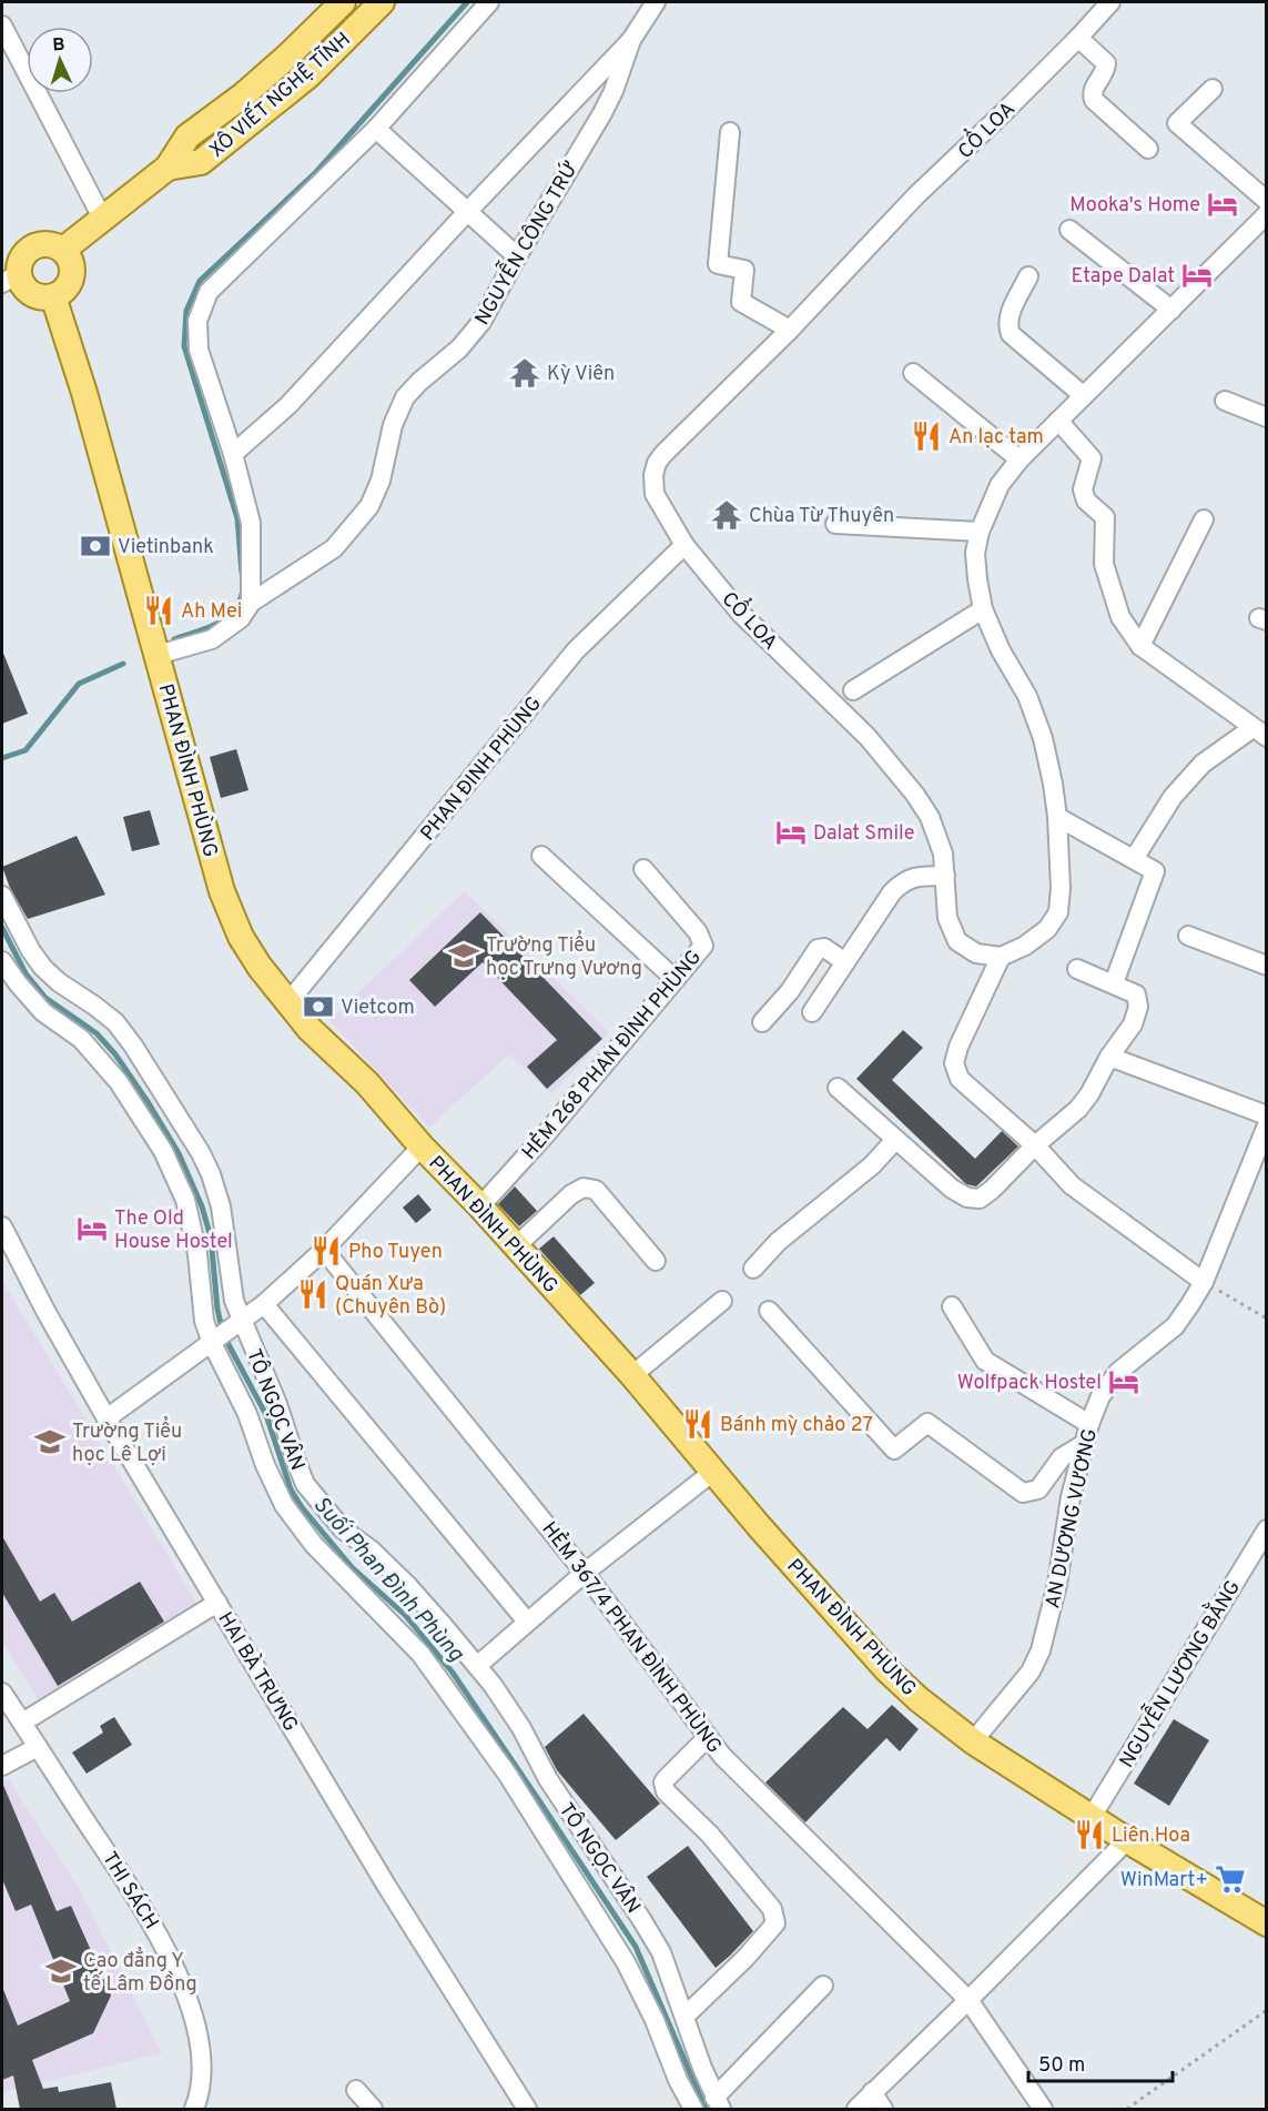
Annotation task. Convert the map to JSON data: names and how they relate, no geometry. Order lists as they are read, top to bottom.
{
  "streets": {
    "main road": ["XÔ VIẾT NGHỆ TĨNH", "PHAN ĐÌNH PHÙNG"],
    "street": [
      "CỔ LOA",
      "NGUYỄN CÔNG TRỨ",
      "PHAN ĐINH PHÙNG",
      "HẺM 268 PHAN ĐÌNH PHÙNG",
      "TÔ NGỌC VÂN",
      "AN DƯƠNG VƯƠNG",
      "HẺM 367/4 PHAN ĐÌNH PHÙNG",
      "HAI BÀ TRƯNG",
      "NGUYỄN LƯƠNG BẰNG",
      "THI SÁCH"
    ]
  },
  "crossings": [
    ["XÔ VIẾT NGHỆ TĨNH", "PHAN ĐÌNH PHÙNG"],
    ["CỔ LOA", "PHAN ĐINH PHÙNG"],
    ["NGUYỄN CÔNG TRỨ", "PHAN ĐÌNH PHÙNG"],
    ["PHAN ĐINH PHÙNG", "PHAN ĐÌNH PHÙNG"],
    ["PHAN ĐÌNH PHÙNG", "HẺM 268 PHAN ĐÌNH PHÙNG"],
    ["PHAN ĐÌNH PHÙNG", "AN DƯƠNG VƯƠNG"],
    ["PHAN ĐÌNH PHÙNG", "NGUYỄN LƯƠNG BẰNG"]
  ],
  "water": ["Suối Phan Đình Phùng"],
  "places": {
    "hotel": [
      "Mooka's Home",
      "Etape Dalat",
      "Dalat Smile",
      "The Old House Hostel",
      "Wolfpack Hostel"
    ],
    "temple": ["Kỳ Viên", "Chùa Từ Thuyên"],
    "restaurant": [
      "An lạc tam",
      "Ah Mei",
      "Pho Tuyen",
      "Quán Xưa (Chuyên Bò)",
      "Bánh mỳ chảo 27",
      "Liên Hoa"
    ],
    "bank": ["Vietinbank", "Vietcom"],
    "school or university": ["Trường Tiểu học Trưng Vương", "Trường Tiểu học Lê Lợi", "Cao đẳng Y tế Lâm Đồng"],
    "supermarket": ["WinMart+"]
  },
  "scale_bar": "50 m",
  "north": "top"
}
